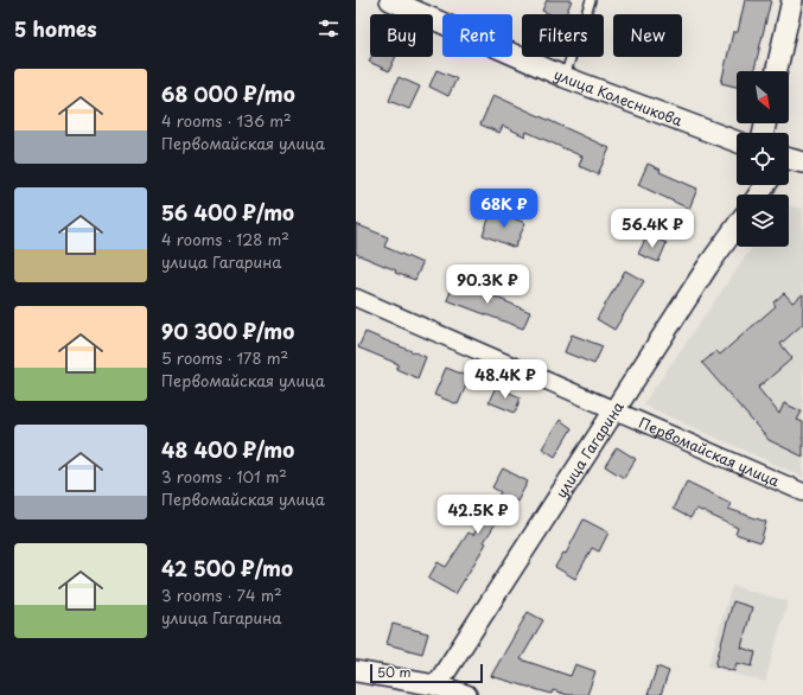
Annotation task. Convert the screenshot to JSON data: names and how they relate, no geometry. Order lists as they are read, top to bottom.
{
  "streets": {
    "street": ["улица Колесникова", "улица Гагарина", "Первомайская улица"]
  },
  "crossings": [
    ["улица Гагарина", "Первомайская улица"]
  ],
  "scale_bar": "50 m",
  "north": "bottom right",
  "page": {
    "heading": "5 homes",
    "chip": [
      "Buy",
      "Rent",
      "Filters",
      "New"
    ],
    "list": [
      {
        "name": "68 000 ₽/mo",
        "note": "4 rooms · 136 m² · Первомайская улица"
      },
      {
        "name": "56 400 ₽/mo",
        "note": "4 rooms · 128 m² · улица Гагарина"
      },
      {
        "name": "90 300 ₽/mo",
        "note": "5 rooms · 178 m² · Первомайская улица"
      },
      {
        "name": "48 400 ₽/mo",
        "note": "3 rooms · 101 m² · Первомайская улица"
      },
      {
        "name": "42 500 ₽/mo",
        "note": "3 rooms · 74 m² · улица Гагарина"
      }
    ],
    "price": [
      "68K ₽",
      "56.4K ₽",
      "90.3K ₽",
      "48.4K ₽",
      "42.5K ₽"
    ],
    "scale": "50 m"
  }
}
